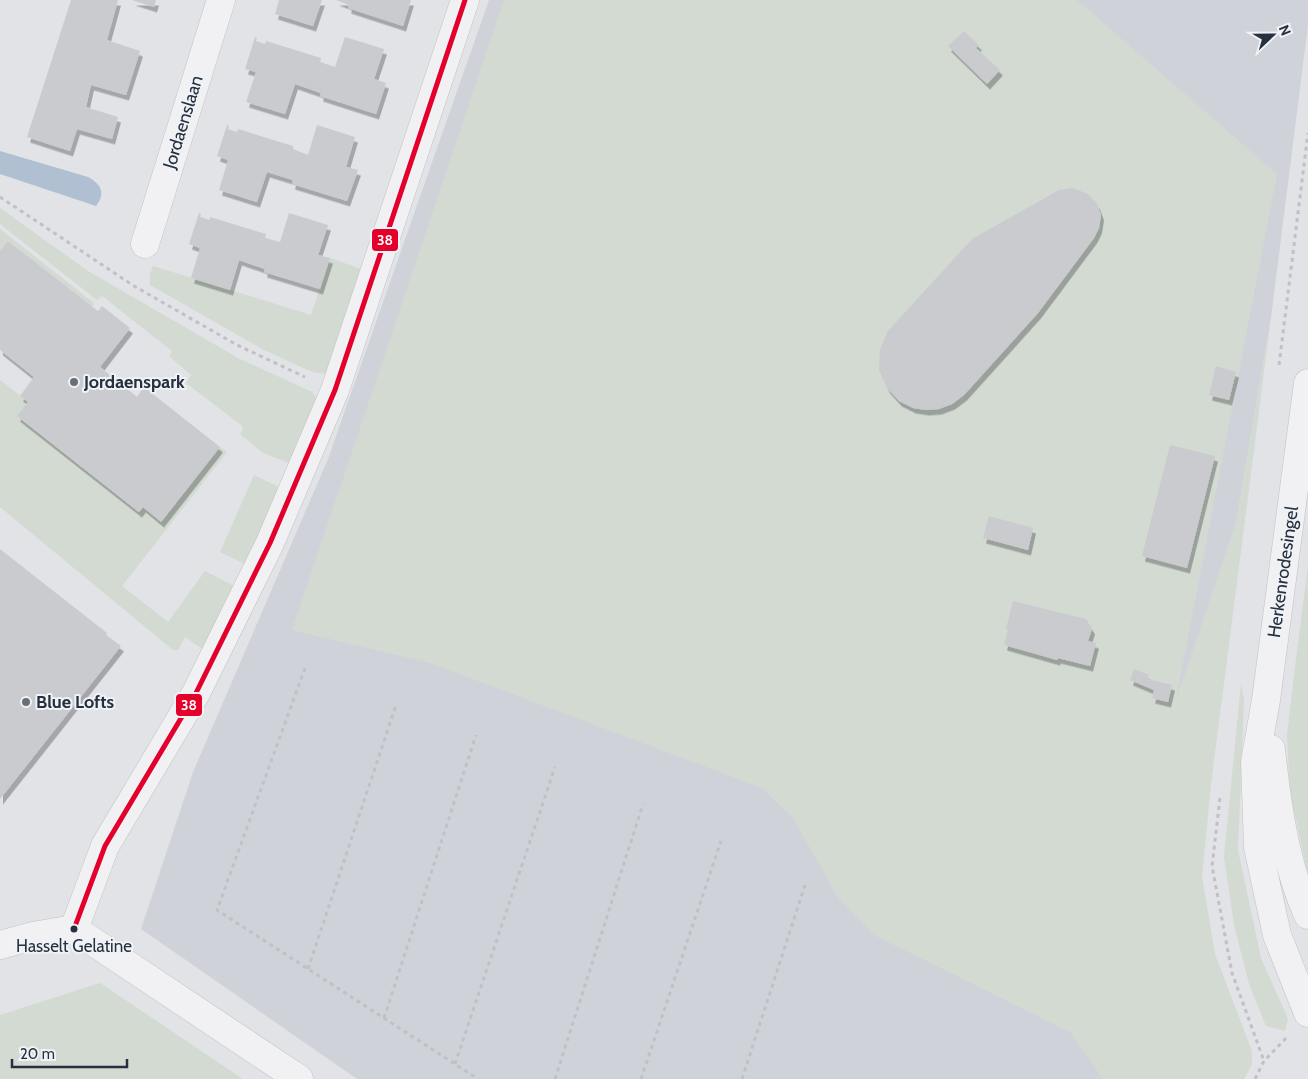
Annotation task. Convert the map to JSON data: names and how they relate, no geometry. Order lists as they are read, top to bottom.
{
  "streets": {
    "street": ["Jordaenslaan", "Herkenrodesingel"]
  },
  "places": ["Jordaenspark", "Blue Lofts", "Hasselt Gelatine"],
  "lines": ["transit line 38"],
  "scale_bar": "20 m",
  "north": "right"
}
